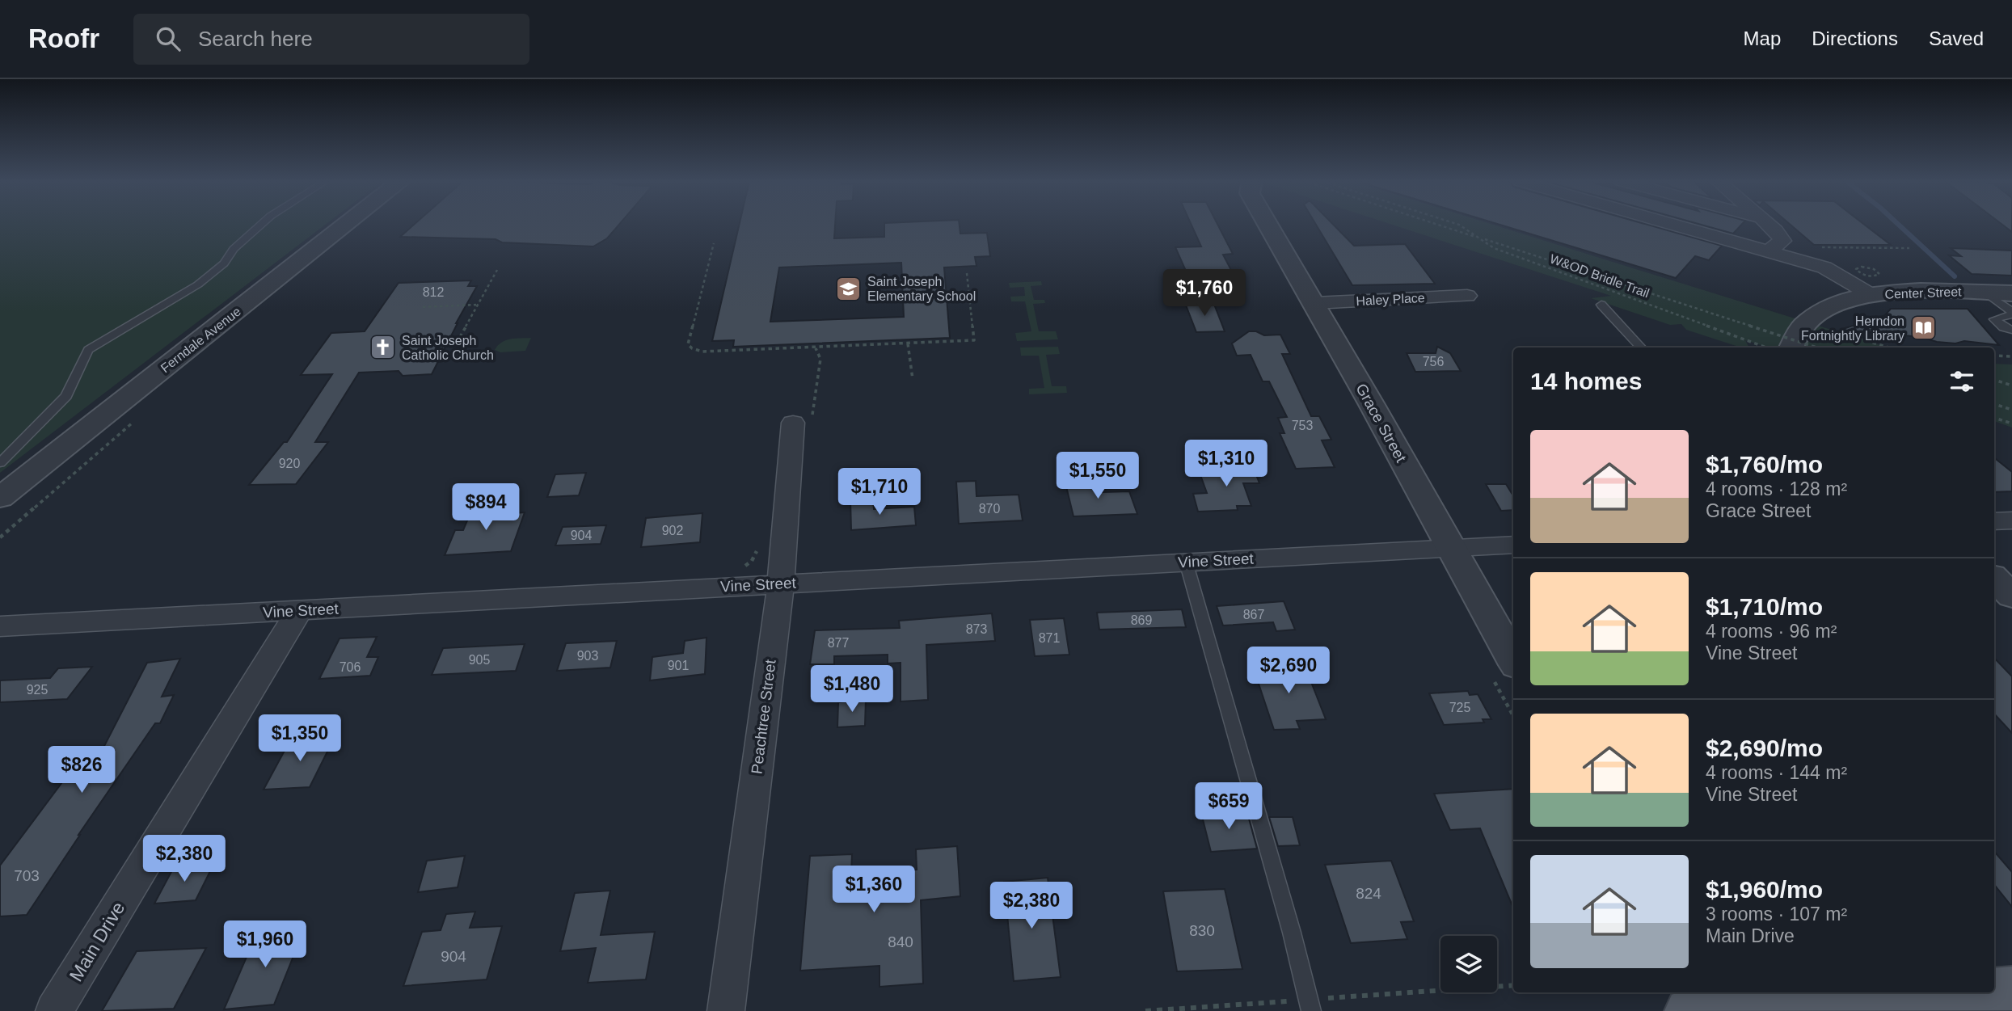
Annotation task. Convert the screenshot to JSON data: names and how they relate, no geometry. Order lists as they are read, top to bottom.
{
  "streets": {
    "street": [
      "Center Street",
      "Haley Place",
      "Ferndale Avenue",
      "Grace Street",
      "Vine Street",
      "Peachtree Street",
      "Main Drive"
    ],
    "path": ["W&OD Bridle Trail"]
  },
  "crossings": [
    ["Haley Place", "Grace Street"],
    ["Grace Street", "Vine Street"],
    ["Vine Street", "Peachtree Street"],
    ["Vine Street", "Main Drive"]
  ],
  "places": {
    "school or university": ["Saint Joseph Elementary School"],
    "library": ["Herndon Fortnightly Library"],
    "church": ["Saint Joseph Catholic Church"]
  },
  "house_numbers": [
    "812",
    "756",
    "753",
    "920",
    "870",
    "902",
    "904",
    "867",
    "869",
    "873",
    "871",
    "877",
    "903",
    "905",
    "901",
    "706",
    "925",
    "725",
    "703",
    "824",
    "830",
    "840",
    "904"
  ],
  "page": {
    "header": "Roofr",
    "search": "Search here",
    "nav": ["Map", "Directions", "Saved"],
    "price": [
      "$1,760",
      "$1,310",
      "$1,550",
      "$1,710",
      "$894",
      "$2,690",
      "$1,480",
      "$1,350",
      "$826",
      "$659",
      "$2,380",
      "$1,360",
      "$2,380",
      "$1,960"
    ],
    "heading": "14 homes",
    "list": [
      {
        "name": "$1,760/mo",
        "note": "4 rooms · 128 m² · Grace Street"
      },
      {
        "name": "$1,710/mo",
        "note": "4 rooms · 96 m² · Vine Street"
      },
      {
        "name": "$2,690/mo",
        "note": "4 rooms · 144 m² · Vine Street"
      },
      {
        "name": "$1,960/mo",
        "note": "3 rooms · 107 m² · Main Drive"
      }
    ]
  }
}
